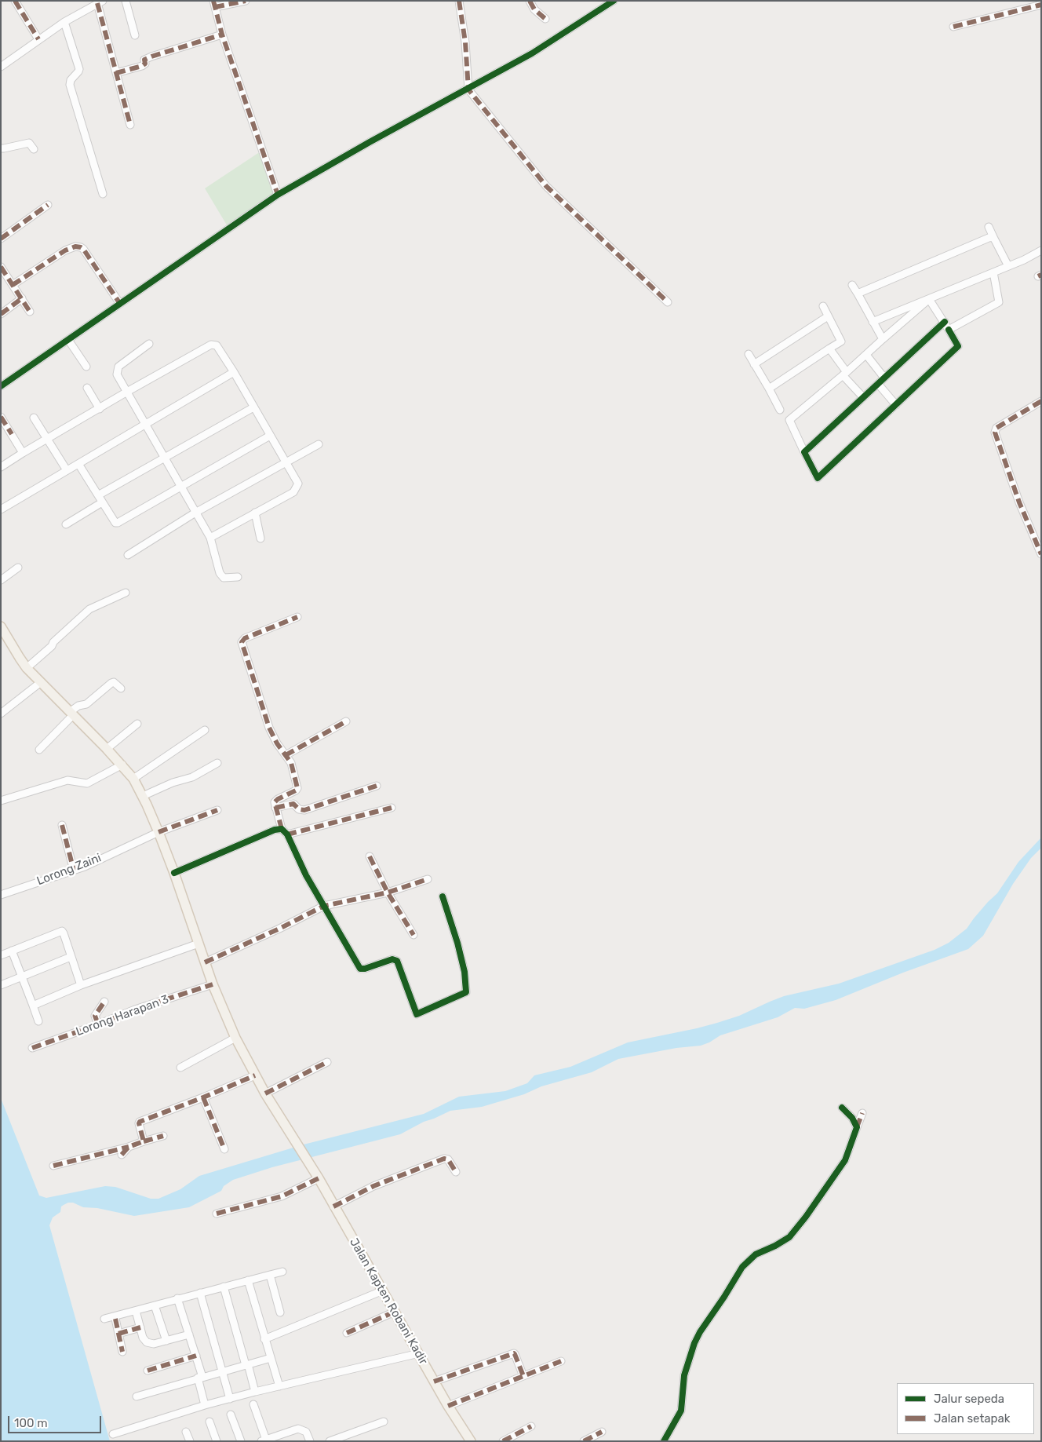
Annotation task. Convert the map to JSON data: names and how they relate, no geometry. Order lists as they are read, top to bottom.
{
  "streets": {
    "main road": ["Jalan Kapten Robani Kadir"],
    "street": ["Lorong Zaini", "Lorong Harapan 3"]
  },
  "crossings": [
    ["Lorong Zaini", "Jalan Kapten Robani Kadir"],
    ["Lorong Harapan 3", "Jalan Kapten Robani Kadir"]
  ],
  "legend": ["Jalur sepeda", "Jalan setapak"],
  "scale_bar": "100 m"
}
